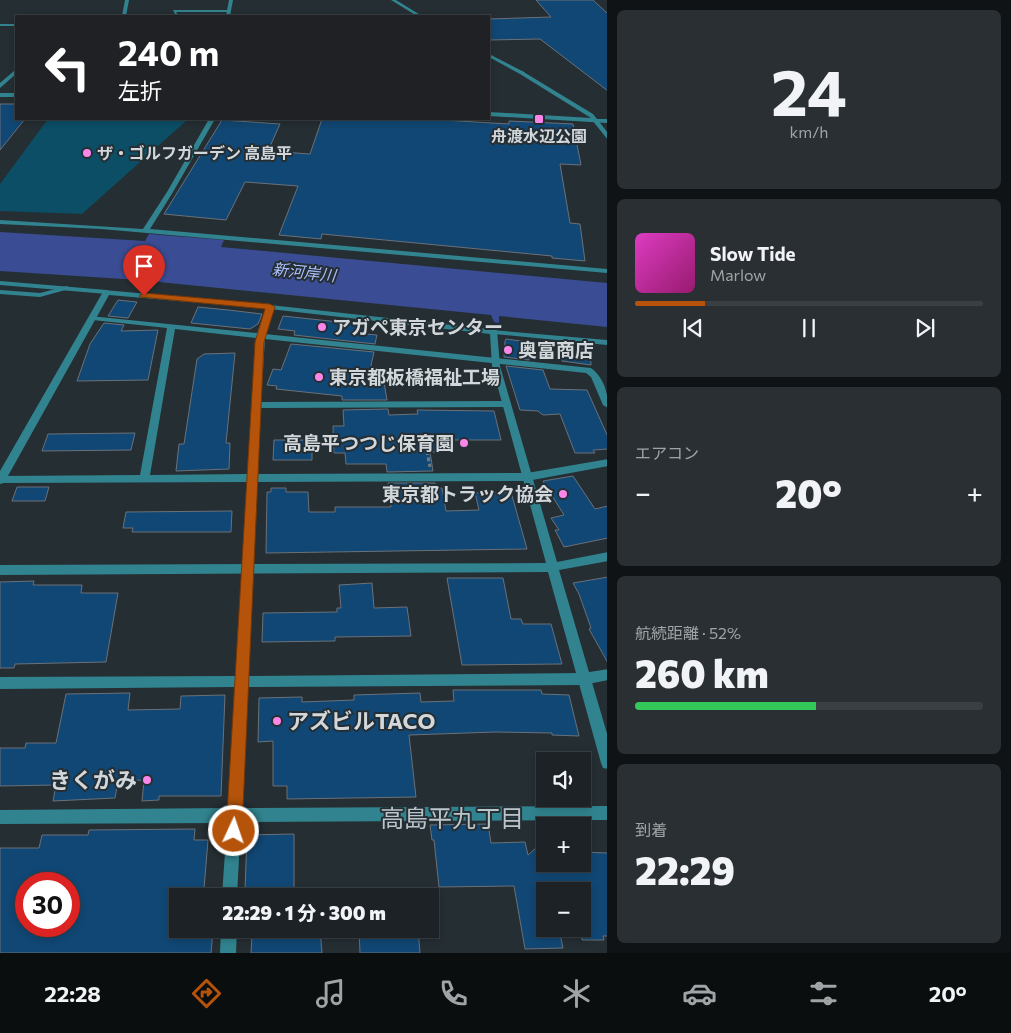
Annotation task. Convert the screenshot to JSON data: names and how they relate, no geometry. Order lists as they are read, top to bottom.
{
  "districts": ["高島平九丁目"],
  "water": ["新河岸川"],
  "places": {
    "transit": ["舟渡水辺公園"],
    "other": [
      "ザ・ゴルフガーデン 高島平",
      "アガペ東京センター",
      "奥富商店",
      "東京都板橋福祉工場",
      "高島平つつじ保育園",
      "東京都トラック協会",
      "アズビルTACO",
      "きくがみ"
    ]
  },
  "page": {
    "tile": [
      ["24", "km/h"],
      "エアコン",
      ["航続距離 · 52%", "260 km"],
      ["到着", "22:29"]
    ],
    "turn": ["240 m", "左折"],
    "song": ["Slow Tide", "Marlow"],
    "heat": ["−", "20°", "+"],
    "map_buttons": ["+", "−"],
    "limit": "30",
    "trip": "22:29 · 1 分 · 300 m",
    "tabs": ["22:28", "20°"]
  }
}
